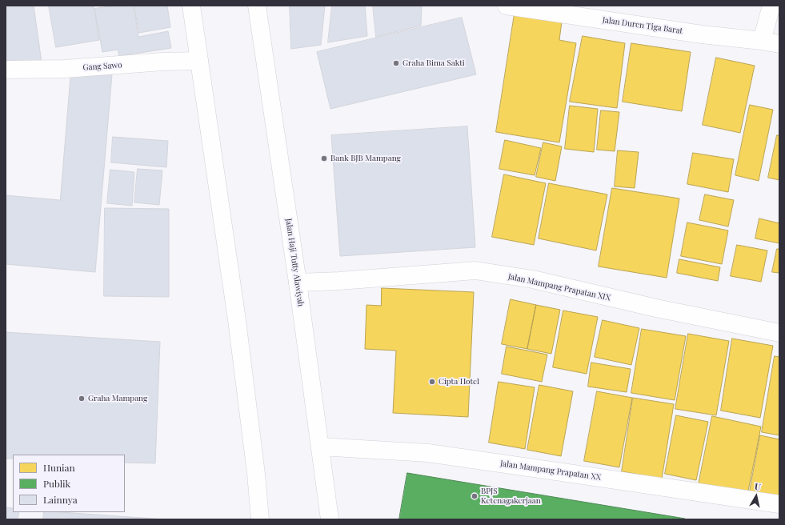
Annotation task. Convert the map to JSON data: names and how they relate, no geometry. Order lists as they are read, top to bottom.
{
  "streets": {
    "street": [
      "Jalan Duren Tiga Barat",
      "Gang Sawo",
      "Jalan Haji Tutty Alawiyah",
      "Jalan Mampang Prapatan XIX",
      "Jalan Mampang Prapatan XX"
    ]
  },
  "crossings": [
    ["Jalan Haji Tutty Alawiyah", "Jalan Mampang Prapatan XIX"],
    ["Jalan Haji Tutty Alawiyah", "Jalan Mampang Prapatan XX"]
  ],
  "places": [
    "Graha Bima Sakti",
    "Bank BJB Mampang",
    "Cipta Hotel",
    "Graha Mampang",
    "BPJS Ketenagakerjaan"
  ],
  "legend": ["Hunian", "Publik", "Lainnya"],
  "north": "top"
}
